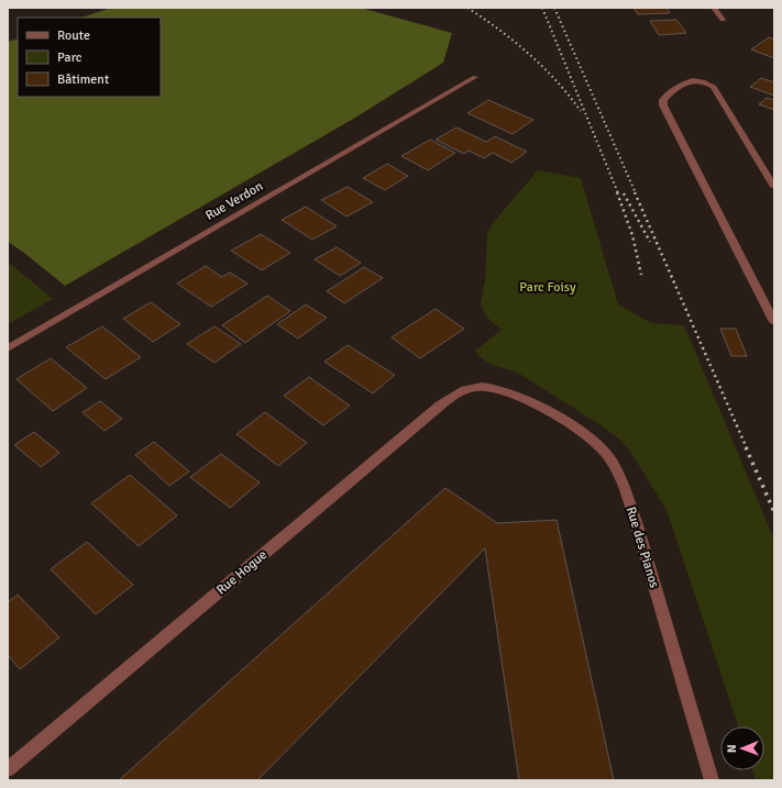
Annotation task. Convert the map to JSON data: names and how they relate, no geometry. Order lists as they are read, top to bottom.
{
  "streets": {
    "street": ["Rue Verdon", "Rue des Pianos", "Rue Hogue"]
  },
  "crossings": [
    ["Rue des Pianos", "Rue Hogue"]
  ],
  "parks": ["Parc Foisy"],
  "legend": ["Route", "Parc", "Bâtiment"],
  "north": "left"
}
